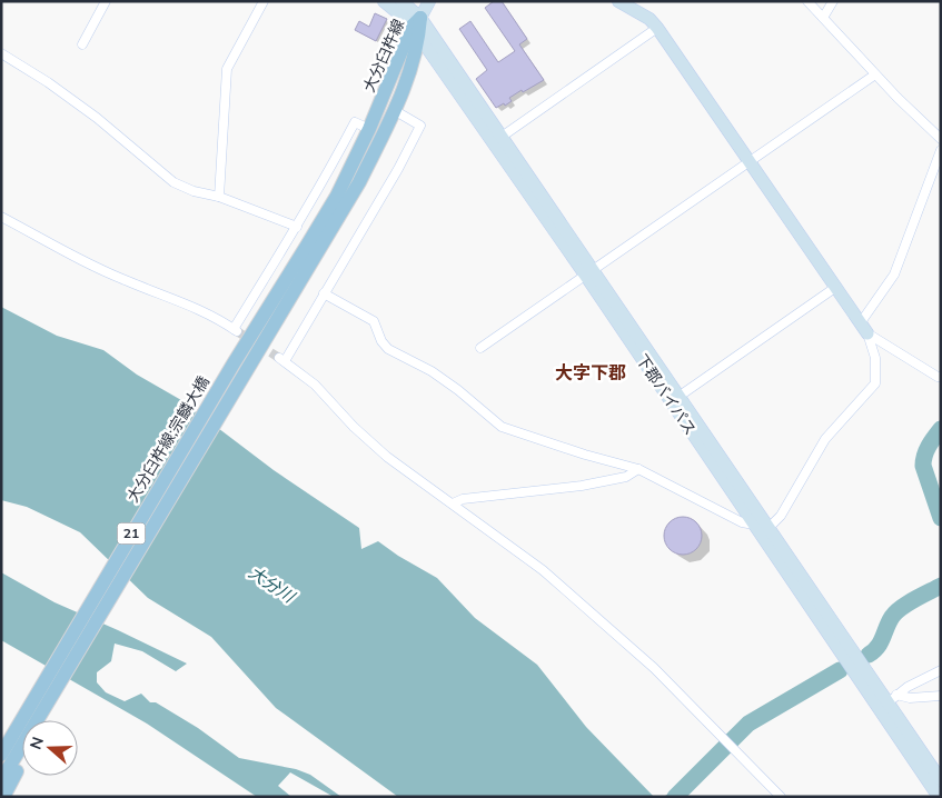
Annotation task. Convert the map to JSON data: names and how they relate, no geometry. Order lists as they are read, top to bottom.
{
  "streets": {
    "main road": ["大分臼杵線", "大分臼杵線;宗麟大橋", "21"],
    "street": ["下郡バイパス"]
  },
  "crossings": [
    ["大分臼杵線", "下郡バイパス"],
    ["大分臼杵線", "大分臼杵線;宗麟大橋"],
    ["大分臼杵線", "21"],
    ["大分臼杵線;宗麟大橋", "21"]
  ],
  "districts": ["大字下郡"],
  "water": ["大分川"],
  "north": "left"
}
